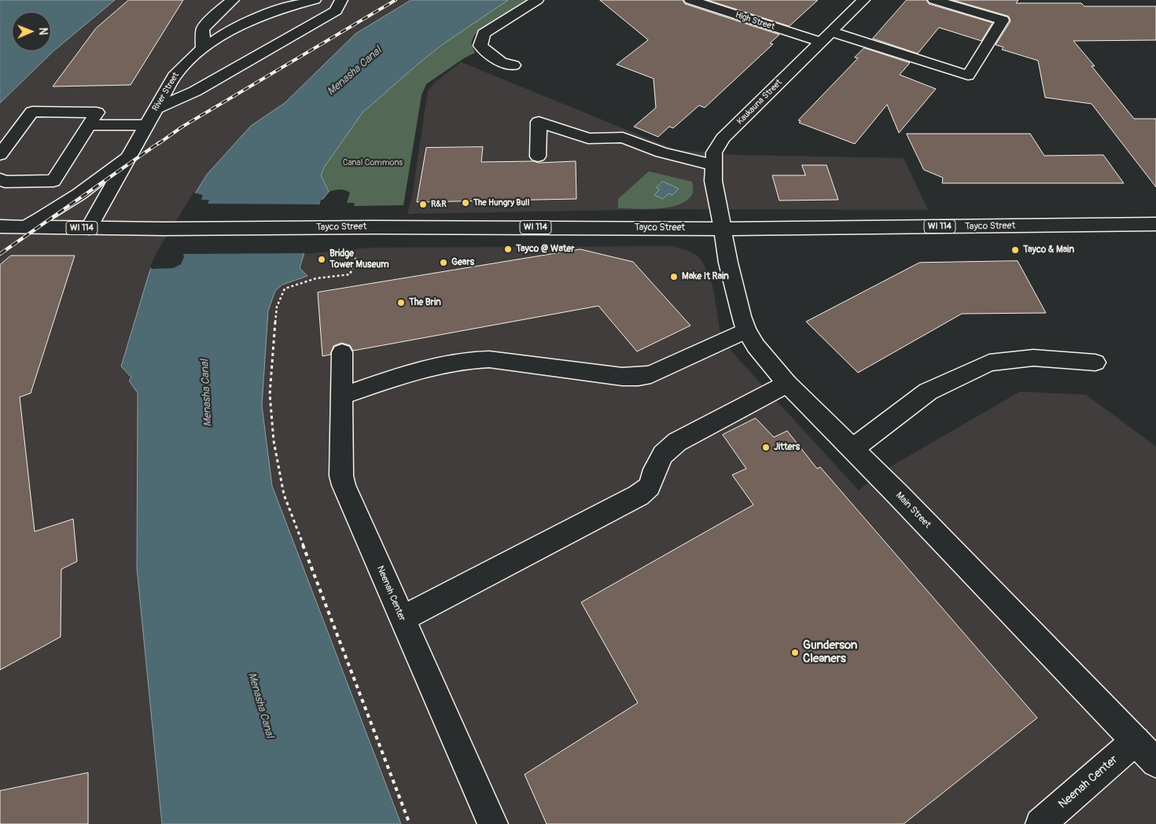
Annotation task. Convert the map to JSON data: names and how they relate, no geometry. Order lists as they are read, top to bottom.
{
  "streets": {
    "street": [
      "High Street",
      "River Street",
      "Kaukauna Street",
      "WI 114",
      "Tayco Street",
      "Main Street",
      "Neenah Center"
    ]
  },
  "crossings": [
    ["High Street", "Kaukauna Street"],
    ["River Street", "WI 114"],
    ["River Street", "Tayco Street"],
    ["Kaukauna Street", "Tayco Street"],
    ["Kaukauna Street", "Main Street"],
    ["WI 114", "Tayco Street"],
    ["Tayco Street", "Main Street"],
    ["Main Street", "Neenah Center"]
  ],
  "water": ["Menasha Canal"],
  "parks": ["Canal Commons"],
  "places": [
    "The Hungry Bull",
    "R&R",
    "Tayco @ Water",
    "Tayco & Main",
    "Bridge Tower Museum",
    "Gears",
    "Make It Rain",
    "The Brin",
    "Jitters",
    "Gunderson Cleaners"
  ],
  "north": "right"
}
